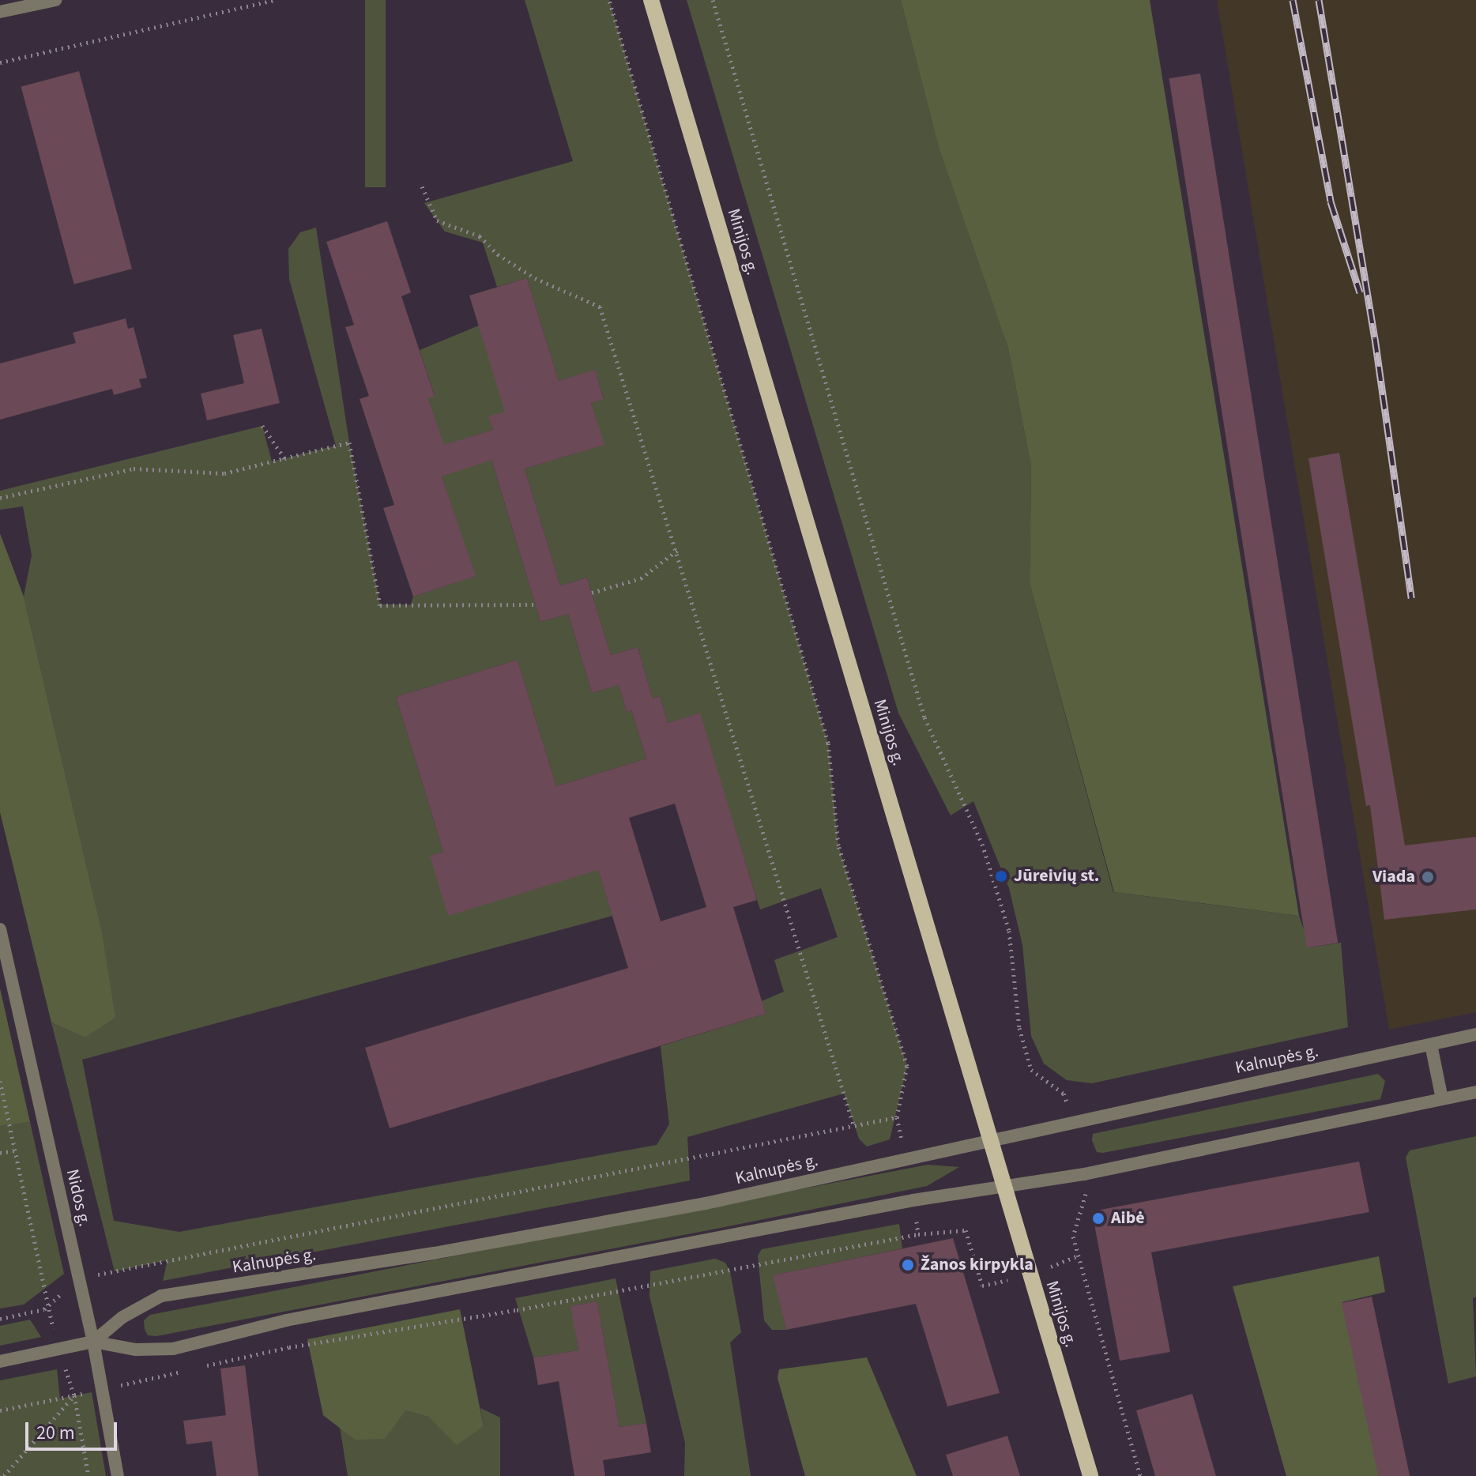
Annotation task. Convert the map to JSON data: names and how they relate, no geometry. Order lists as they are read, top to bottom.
{
  "streets": {
    "main road": ["Minijos g."],
    "street": ["Kalnupės g.", "Nidos g."]
  },
  "crossings": [
    ["Minijos g.", "Kalnupės g."],
    ["Kalnupės g.", "Nidos g."]
  ],
  "places": [
    "Jūreivių st.",
    "Viada",
    "Aibė",
    "Žanos kirpykla"
  ],
  "scale_bar": "20 m"
}
